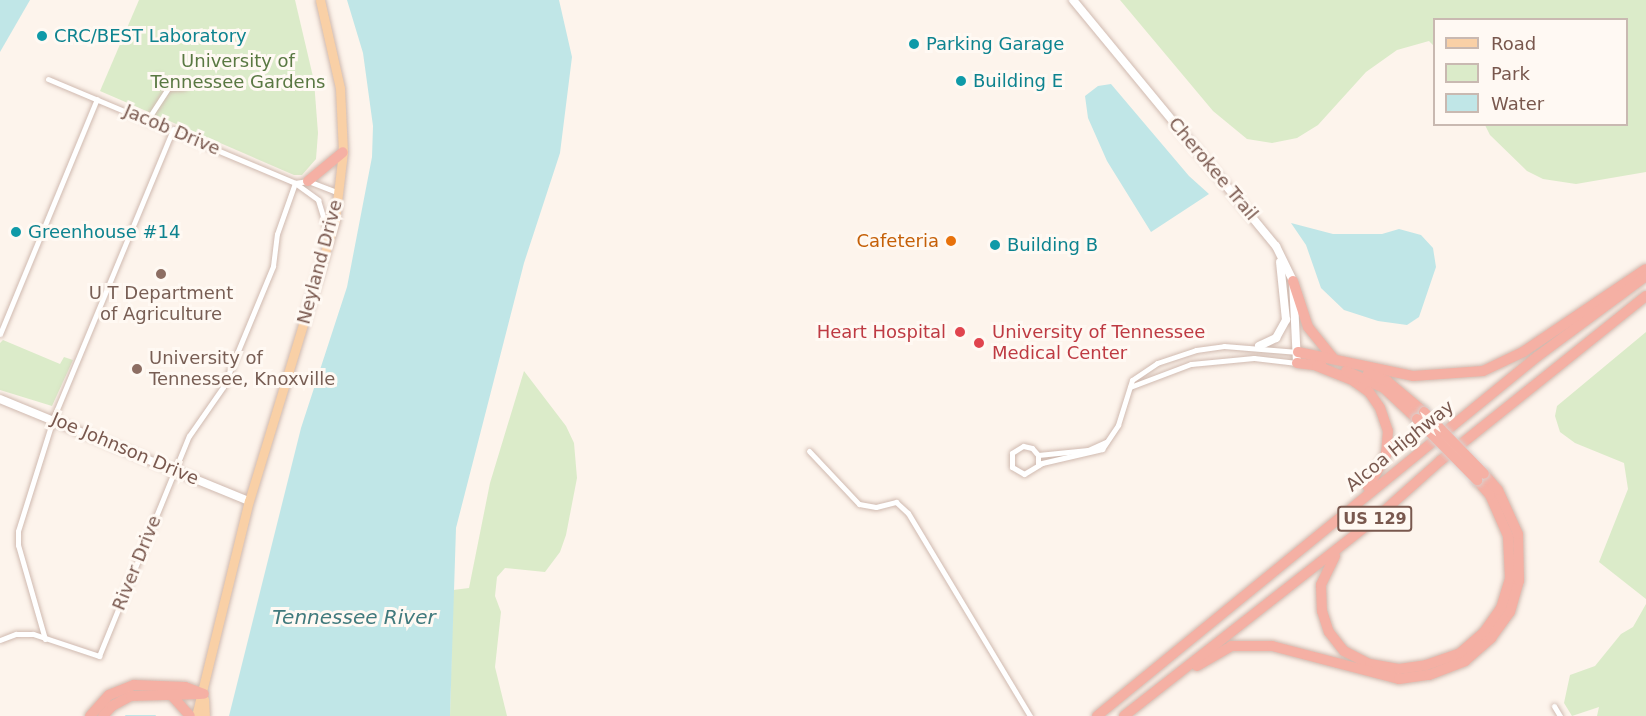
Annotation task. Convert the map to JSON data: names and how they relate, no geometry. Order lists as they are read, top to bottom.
{
  "streets": {
    "highway": ["Alcoa Highway", "US 129"],
    "main road": ["Neyland Drive"],
    "street": [
      "Jacob Drive",
      "Cherokee Trail",
      "Joe Johnson Drive",
      "River Drive"
    ]
  },
  "crossings": [
    ["Jacob Drive", "Neyland Drive"],
    ["Jacob Drive", "River Drive"],
    ["Neyland Drive", "Joe Johnson Drive"],
    ["Joe Johnson Drive", "River Drive"]
  ],
  "water": ["Tennessee River"],
  "parks": ["University of Tennessee Gardens"],
  "places": [
    "CRC/BEST Laboratory",
    "Parking Garage",
    "Building E",
    "Greenhouse #14",
    "Cafeteria",
    "Building B",
    "U T Department of Agriculture",
    "Heart Hospital",
    "University of Tennessee Medical Center",
    "University of Tennessee, Knoxville"
  ],
  "legend": ["Road", "Park", "Water"]
}
